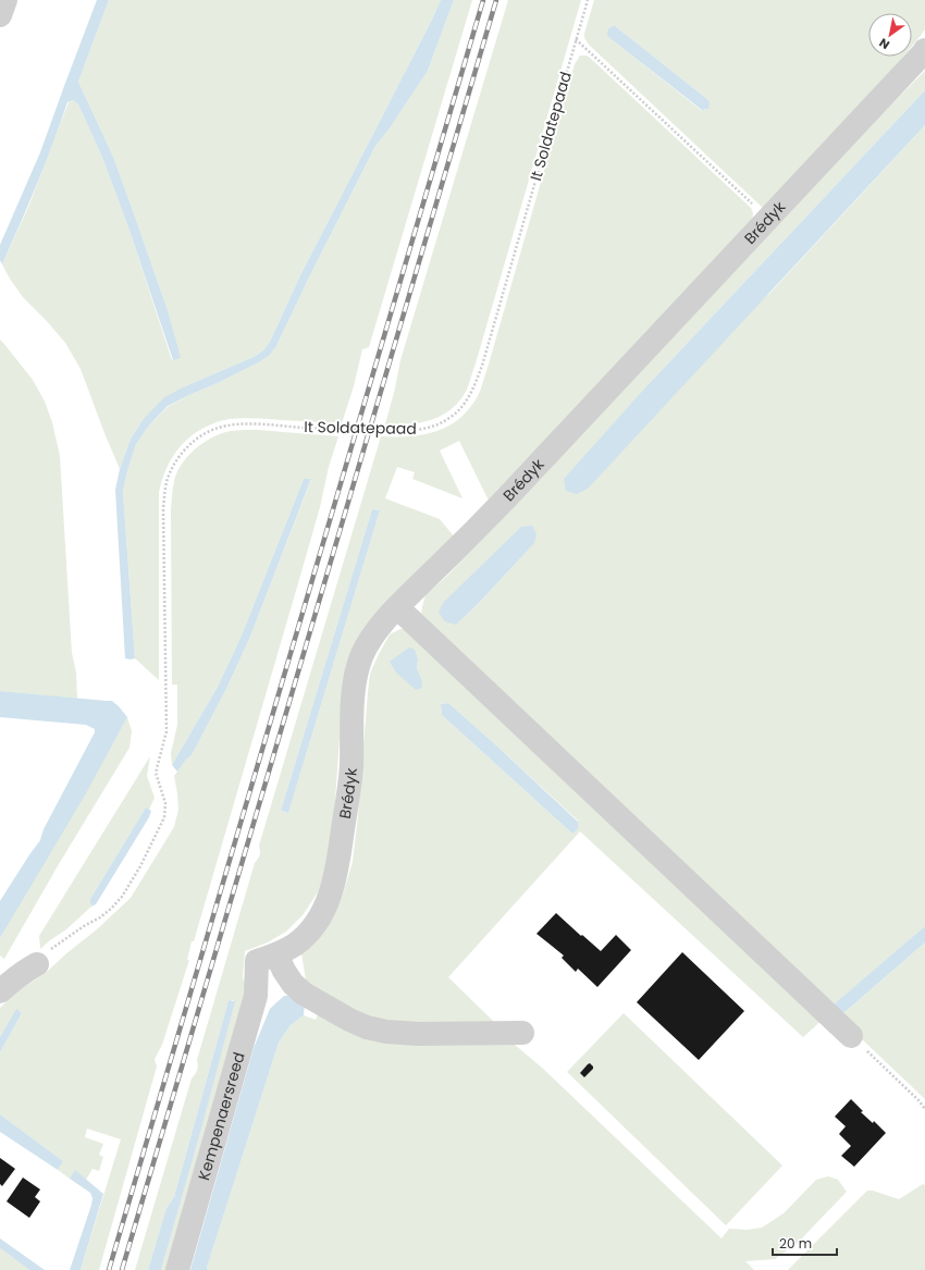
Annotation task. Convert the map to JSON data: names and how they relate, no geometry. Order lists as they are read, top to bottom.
{
  "streets": {
    "street": ["Brédyk", "Kempenaersreed"],
    "path": ["It Soldatepaad"]
  },
  "crossings": [
    ["Brédyk", "Kempenaersreed"]
  ],
  "scale_bar": "20 m",
  "north": "bottom left"
}
